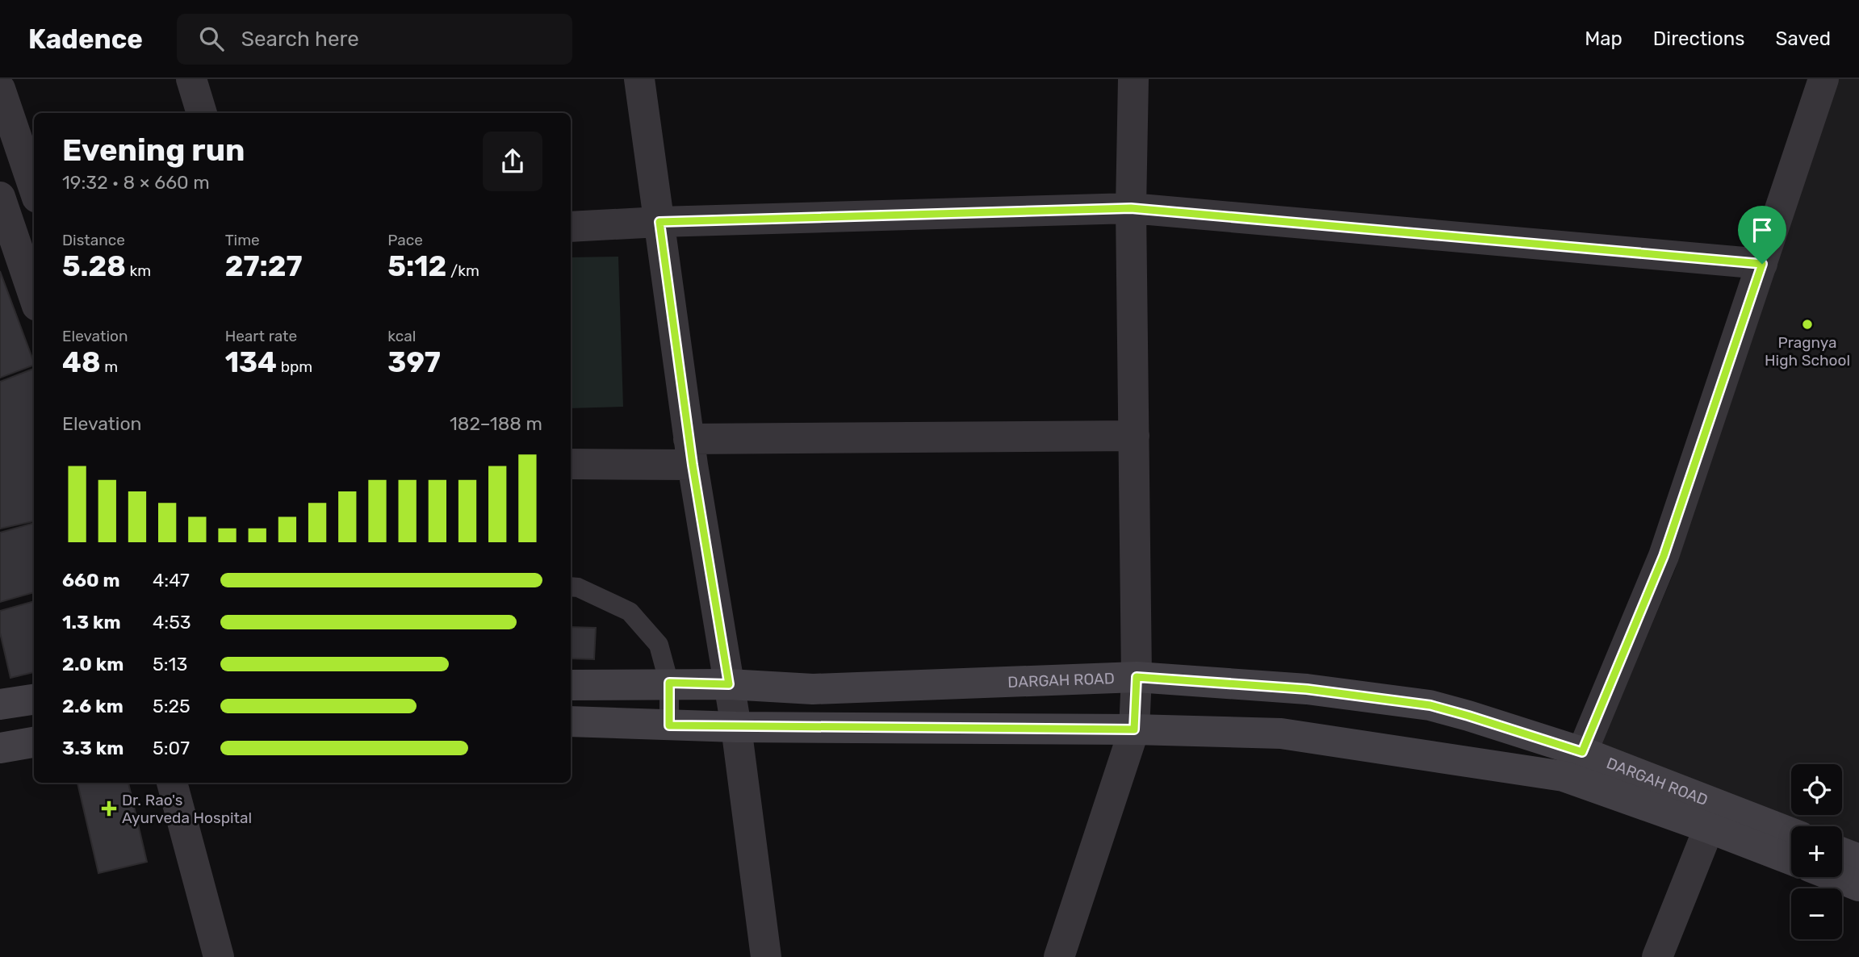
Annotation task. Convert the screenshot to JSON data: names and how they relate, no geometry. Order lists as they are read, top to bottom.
{
  "streets": {
    "main road": ["DARGAH ROAD"]
  },
  "places": {
    "other": ["Pragnya High School"],
    "health": ["Dr. Rao's Ayurveda Hospital"]
  },
  "page": {
    "header": "Kadence",
    "search": "Search here",
    "nav": ["Map", "Directions", "Saved"],
    "heading": ["Evening run", "19:32 · 8 × 660 m"],
    "stats": [
      ["Distance", "5.28 km"],
      ["Time", "27:27"],
      ["Pace", "5:12 /km"],
      ["Elevation", "48 m"],
      ["Heart rate", "134 bpm"],
      ["kcal", "397"]
    ],
    "chart": ["Elevation", "182–188 m"],
    "list": [
      {
        "name": "660 m",
        "note": "4:47"
      },
      {
        "name": "1.3 km",
        "note": "4:53"
      },
      {
        "name": "2.0 km",
        "note": "5:13"
      },
      {
        "name": "2.6 km",
        "note": "5:25"
      },
      {
        "name": "3.3 km",
        "note": "5:07"
      }
    ],
    "map_buttons": ["+", "−"]
  }
}
